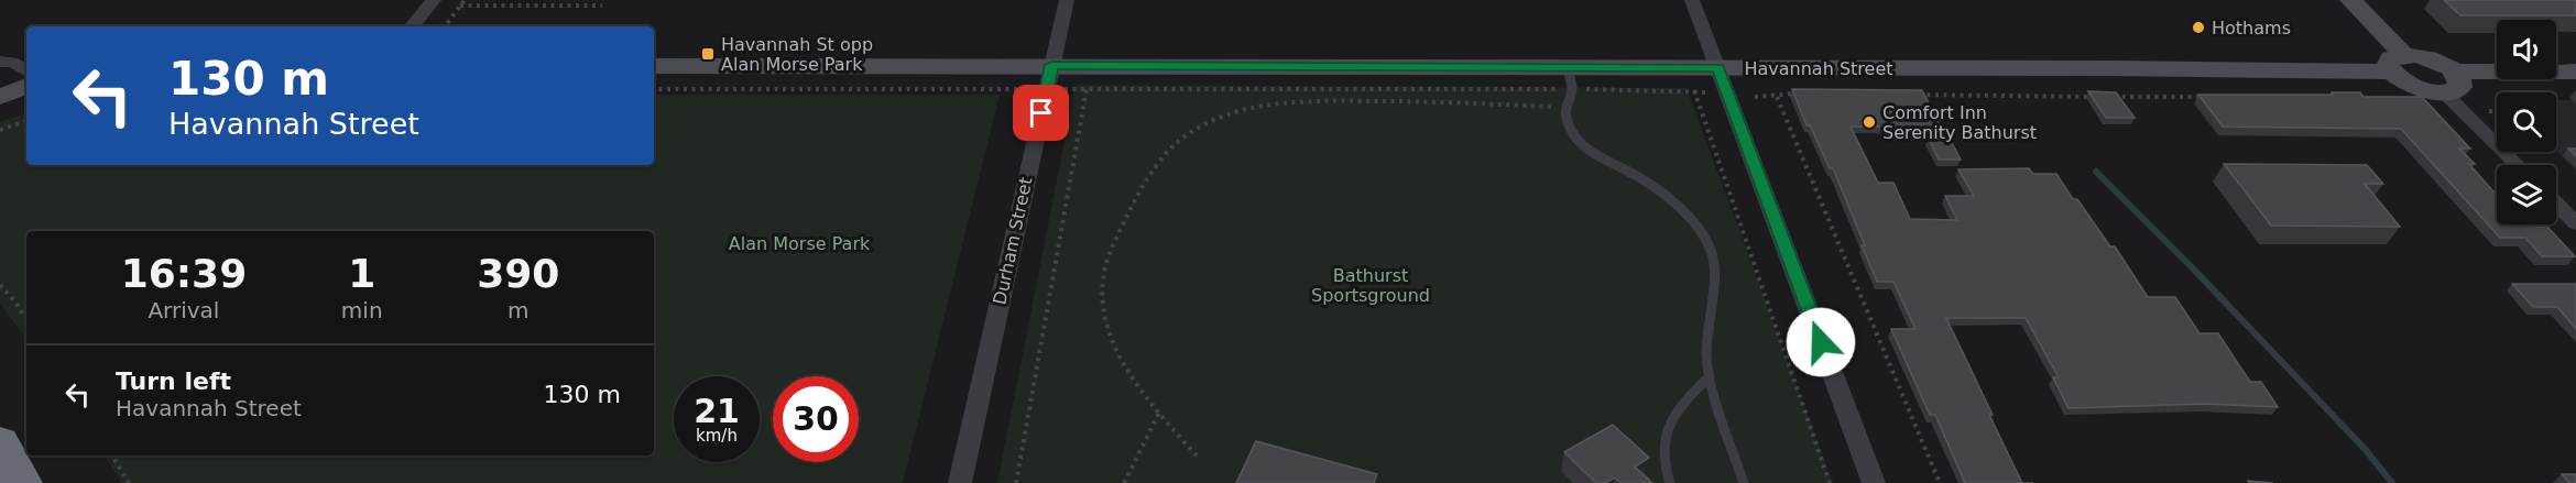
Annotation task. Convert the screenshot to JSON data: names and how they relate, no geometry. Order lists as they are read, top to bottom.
{
  "streets": {
    "street": ["Havannah Street", "Durham Street"]
  },
  "crossings": [
    ["Havannah Street", "Durham Street"]
  ],
  "parks": ["Alan Morse Park", "Bathurst Sportsground"],
  "places": {
    "other": ["Hothams", "Comfort Inn Serenity Bathurst"],
    "transit": ["Havannah St opp Alan Morse Park"]
  },
  "page": {
    "turn": ["130 m", "Havannah Street"],
    "eta": [
      "16:39",
      "Arrival",
      "1",
      "min",
      "390",
      "m"
    ],
    "list": [
      {
        "name": "Turn left",
        "note": "Havannah Street",
        "value": "130 m"
      }
    ],
    "speed": "21 km/h",
    "limit": "30"
  }
}
